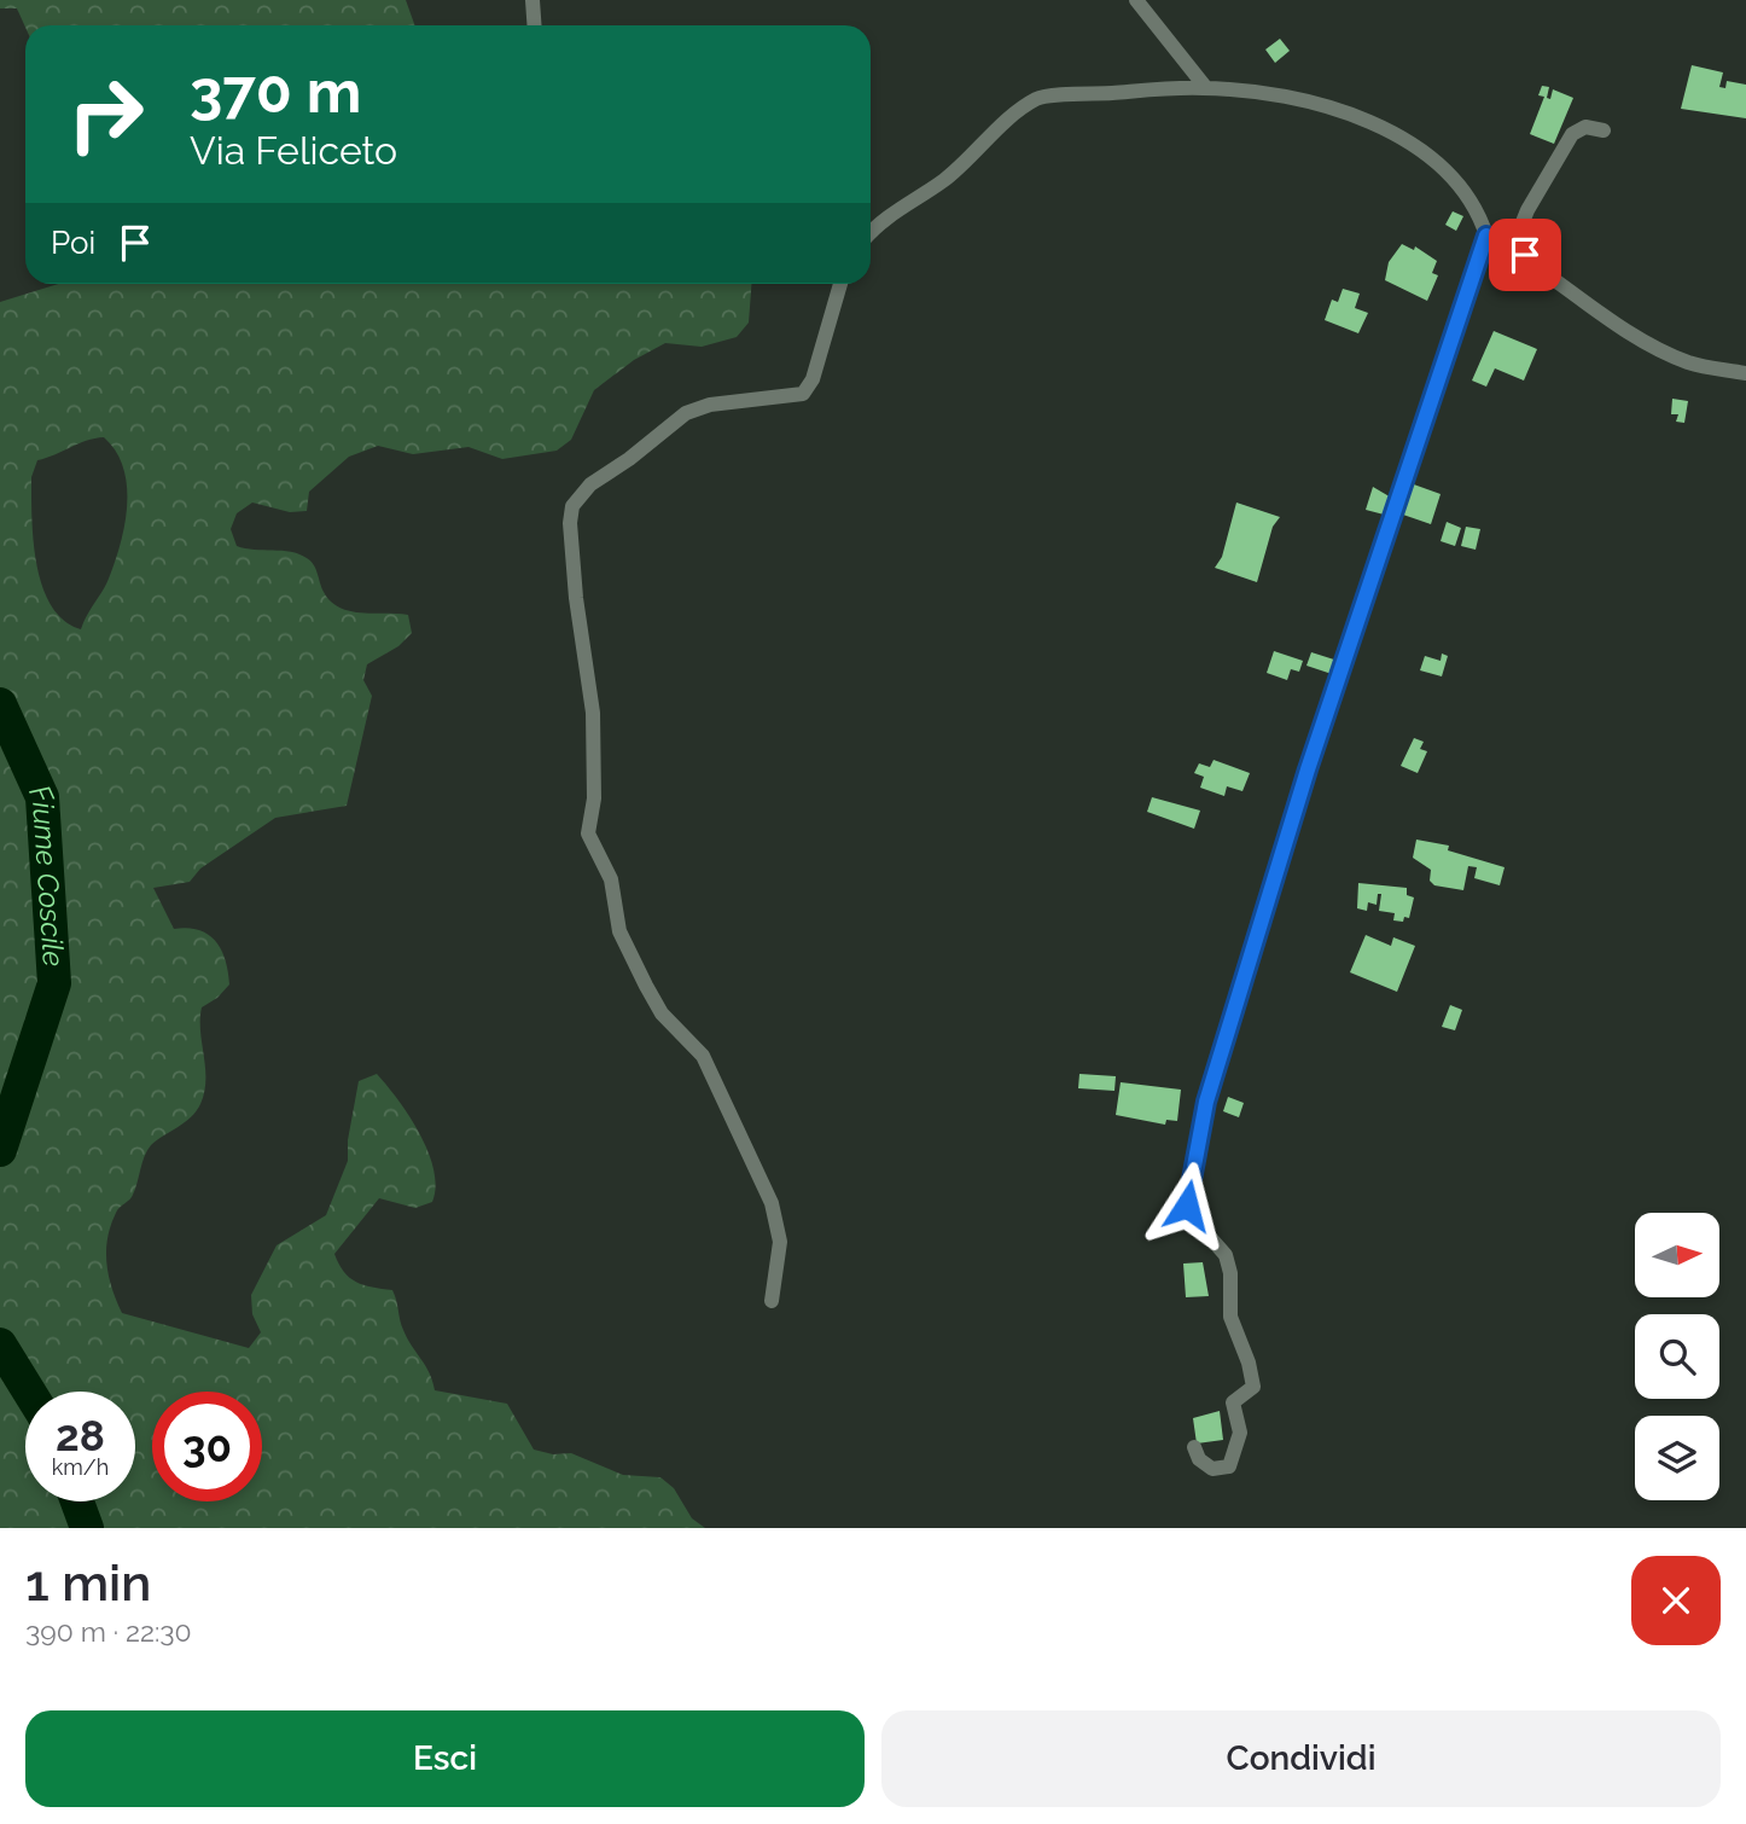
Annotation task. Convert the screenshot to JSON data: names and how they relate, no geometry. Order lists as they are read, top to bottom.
{
  "water": ["Fiume Coscile"],
  "north": "right",
  "page": {
    "turn": ["370 m", "Via Feliceto"],
    "then": "Poi",
    "speed": "28 km/h",
    "limit": "30",
    "heading": ["1 min", "390 m · 22:30"],
    "buttons": ["Esci", "Condividi"]
  }
}
